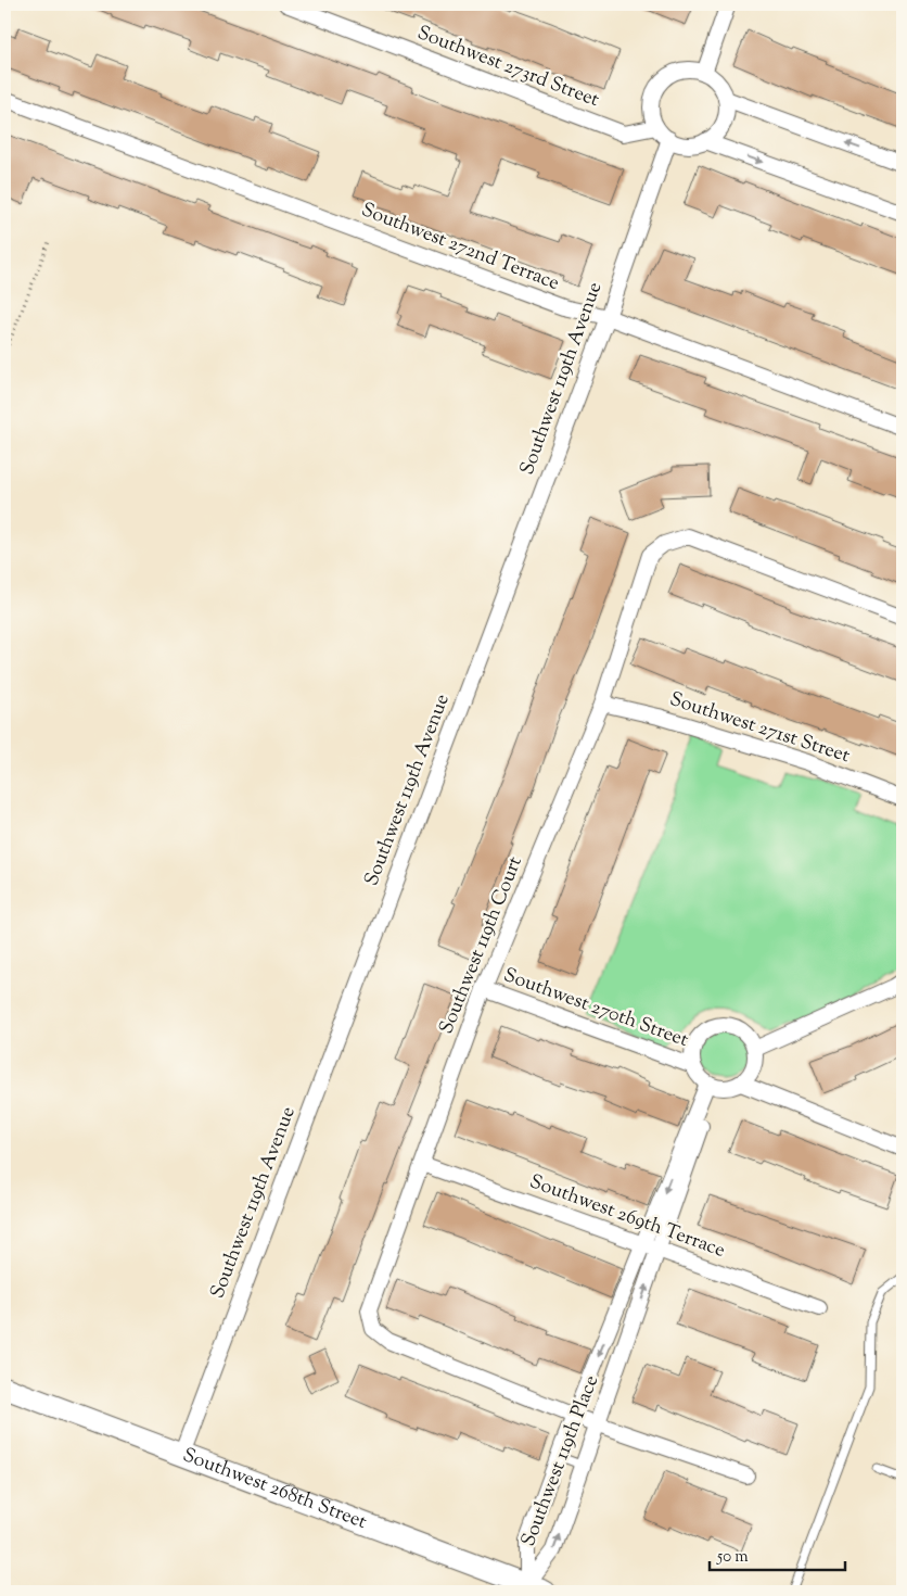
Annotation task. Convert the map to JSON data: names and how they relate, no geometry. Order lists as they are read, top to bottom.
{
  "streets": {
    "main road": ["Southwest 268th Street"],
    "street": [
      "Southwest 273rd Street",
      "Southwest 272nd Terrace",
      "Southwest 119th Avenue",
      "Southwest 271st Street",
      "Southwest 119th Court",
      "Southwest 270th Street",
      "Southwest 269th Terrace",
      "Southwest 119th Place"
    ]
  },
  "crossings": [
    ["Southwest 273rd Street", "Southwest 119th Avenue"],
    ["Southwest 272nd Terrace", "Southwest 119th Avenue"],
    ["Southwest 119th Avenue", "Southwest 268th Street"],
    ["Southwest 271st Street", "Southwest 119th Court"],
    ["Southwest 119th Court", "Southwest 270th Street"],
    ["Southwest 119th Court", "Southwest 269th Terrace"],
    ["Southwest 119th Court", "Southwest 119th Place"],
    ["Southwest 270th Street", "Southwest 119th Place"],
    ["Southwest 269th Terrace", "Southwest 119th Place"],
    ["Southwest 119th Place", "Southwest 268th Street"]
  ],
  "scale_bar": "50 m"
}
